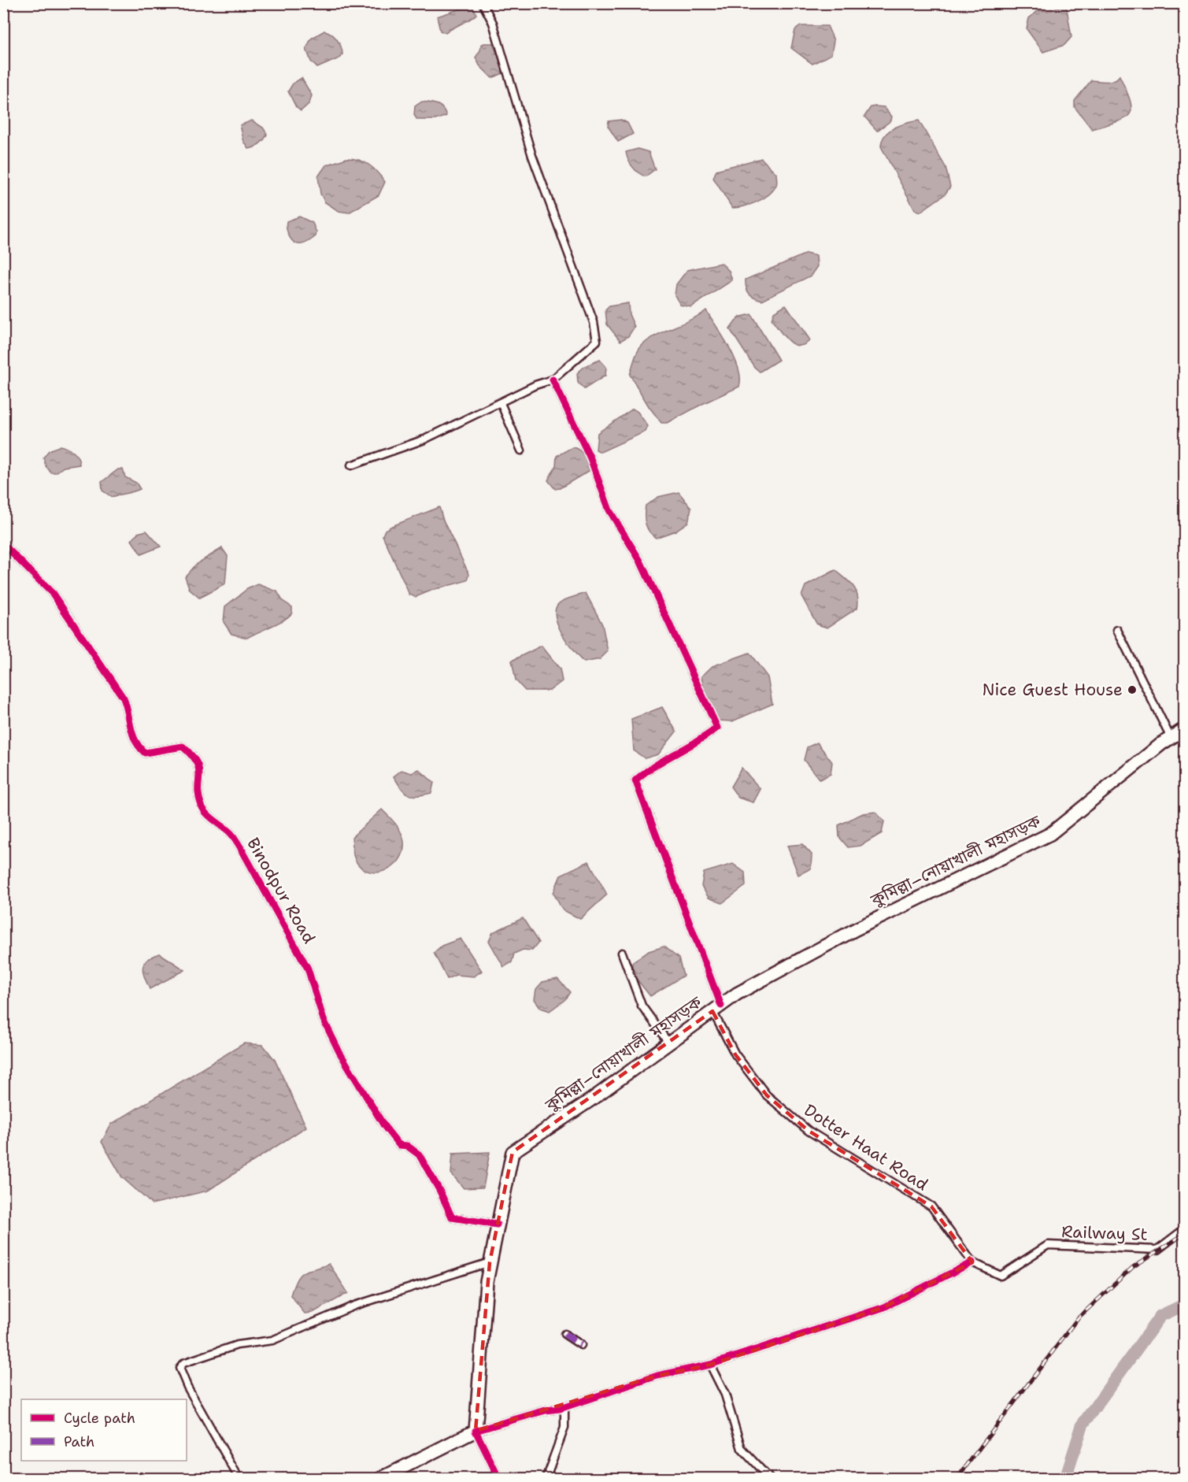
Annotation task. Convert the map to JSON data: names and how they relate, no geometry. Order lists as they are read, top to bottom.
{
  "streets": {
    "highway": ["কুমিল্লা–নোয়াখালী মহাসড়ক"],
    "street": ["Binodpur Road", "Dotter Haat Road", "Railway St"]
  },
  "crossings": [
    ["কুমিল্লা–নোয়াখালী মহাসড়ক", "Binodpur Road"],
    ["কুমিল্লা–নোয়াখালী মহাসড়ক", "Dotter Haat Road"],
    ["Dotter Haat Road", "Railway St"]
  ],
  "places": ["Nice Guest House"],
  "legend": ["Cycle path", "Path"]
}
